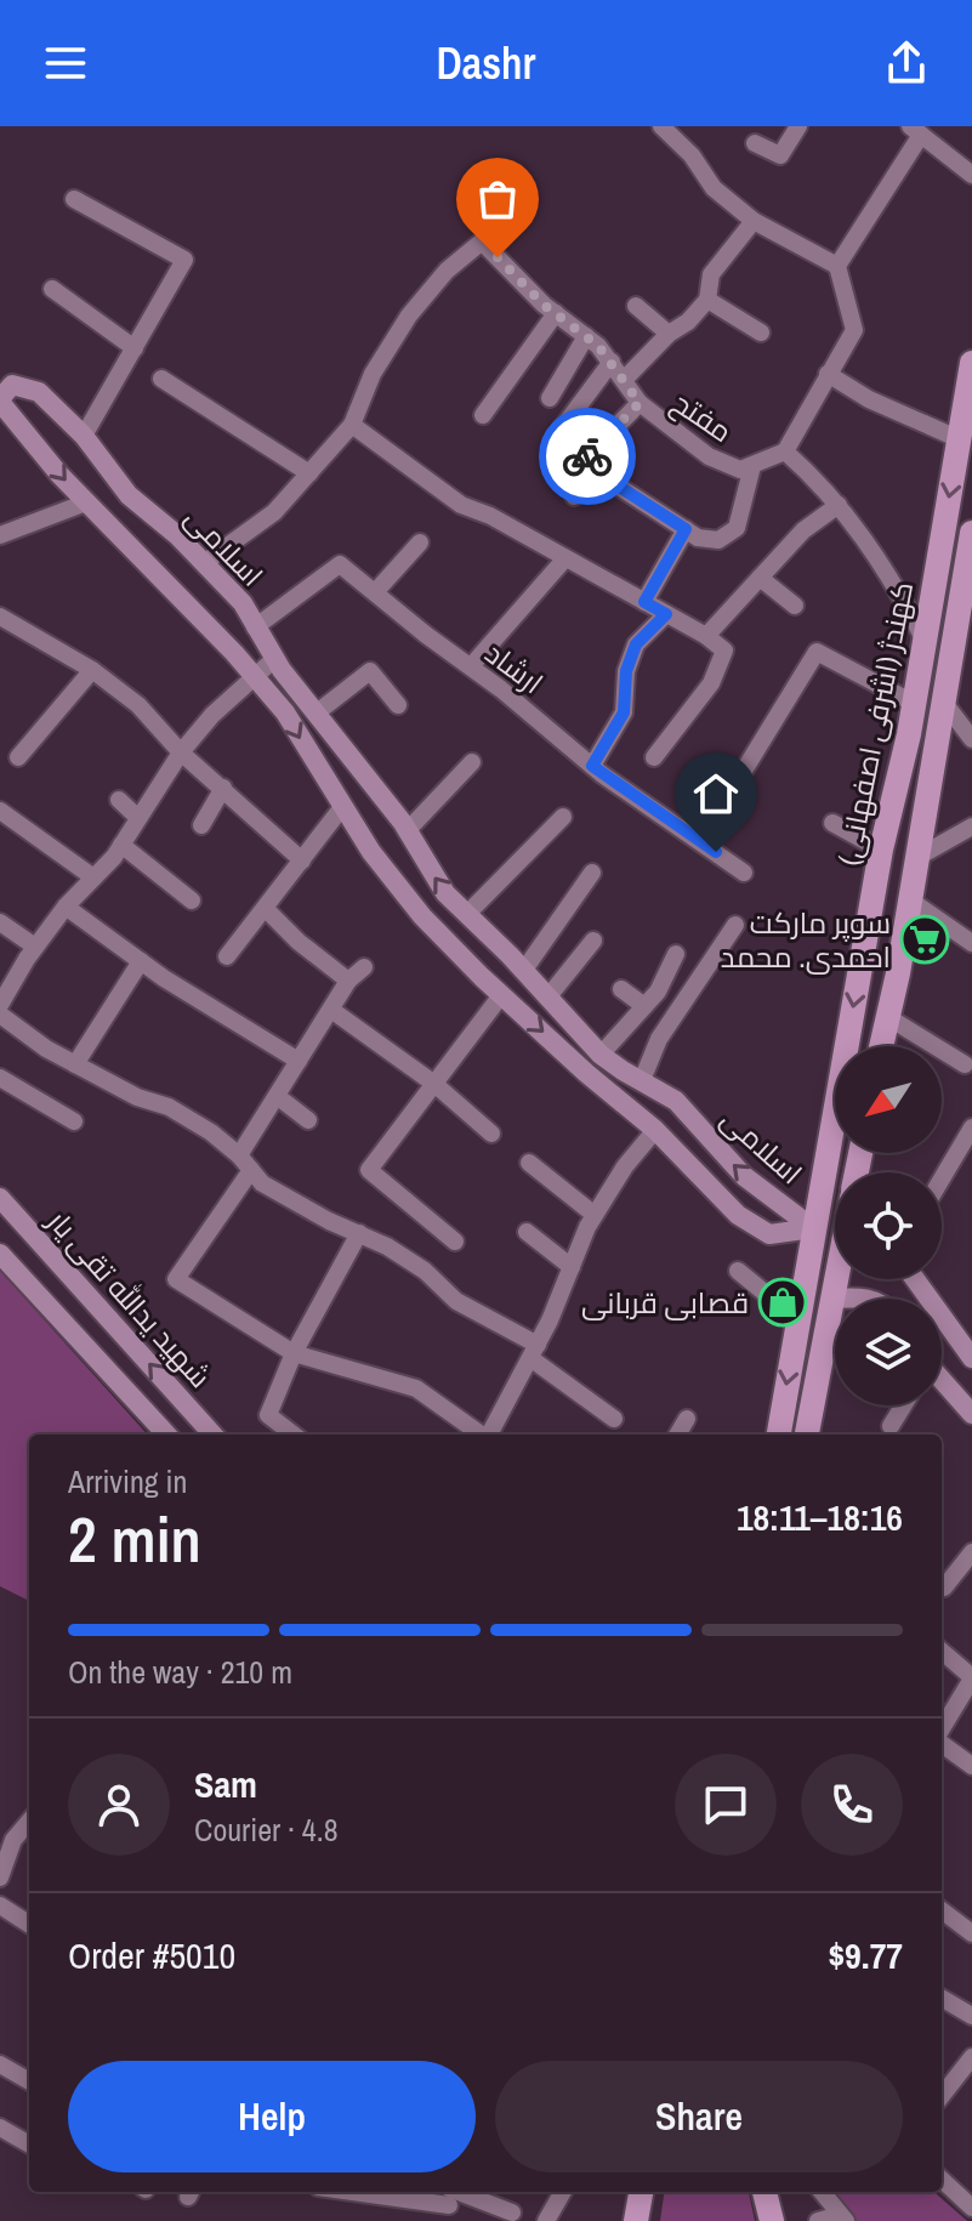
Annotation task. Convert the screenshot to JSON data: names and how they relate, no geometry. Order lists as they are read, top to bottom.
{
  "streets": {
    "main road": ["کهندژ (اشرفی اصفهانی)"],
    "street": [
      "مفتح",
      "اسلامی",
      "ارشاد",
      "شهید یدالله تقی یار"
    ]
  },
  "crossings": [
    ["اسلامی", "ارشاد"],
    ["اسلامی", "کهندژ (اشرفی اصفهانی)"]
  ],
  "places": {
    "supermarket": ["سوپر مارکت احمدی. محمد"],
    "shop": ["قصابی قربانی"]
  },
  "north": "bottom left",
  "page": {
    "header": "Dashr",
    "heading": ["2 min", "Arriving in", "18:11–18:16"],
    "panel": [
      "Sam",
      "Courier · 4.8",
      "Order #5010",
      "$9.77"
    ],
    "bar": "On the way · 210 m",
    "buttons": ["Help", "Share"]
  }
}
